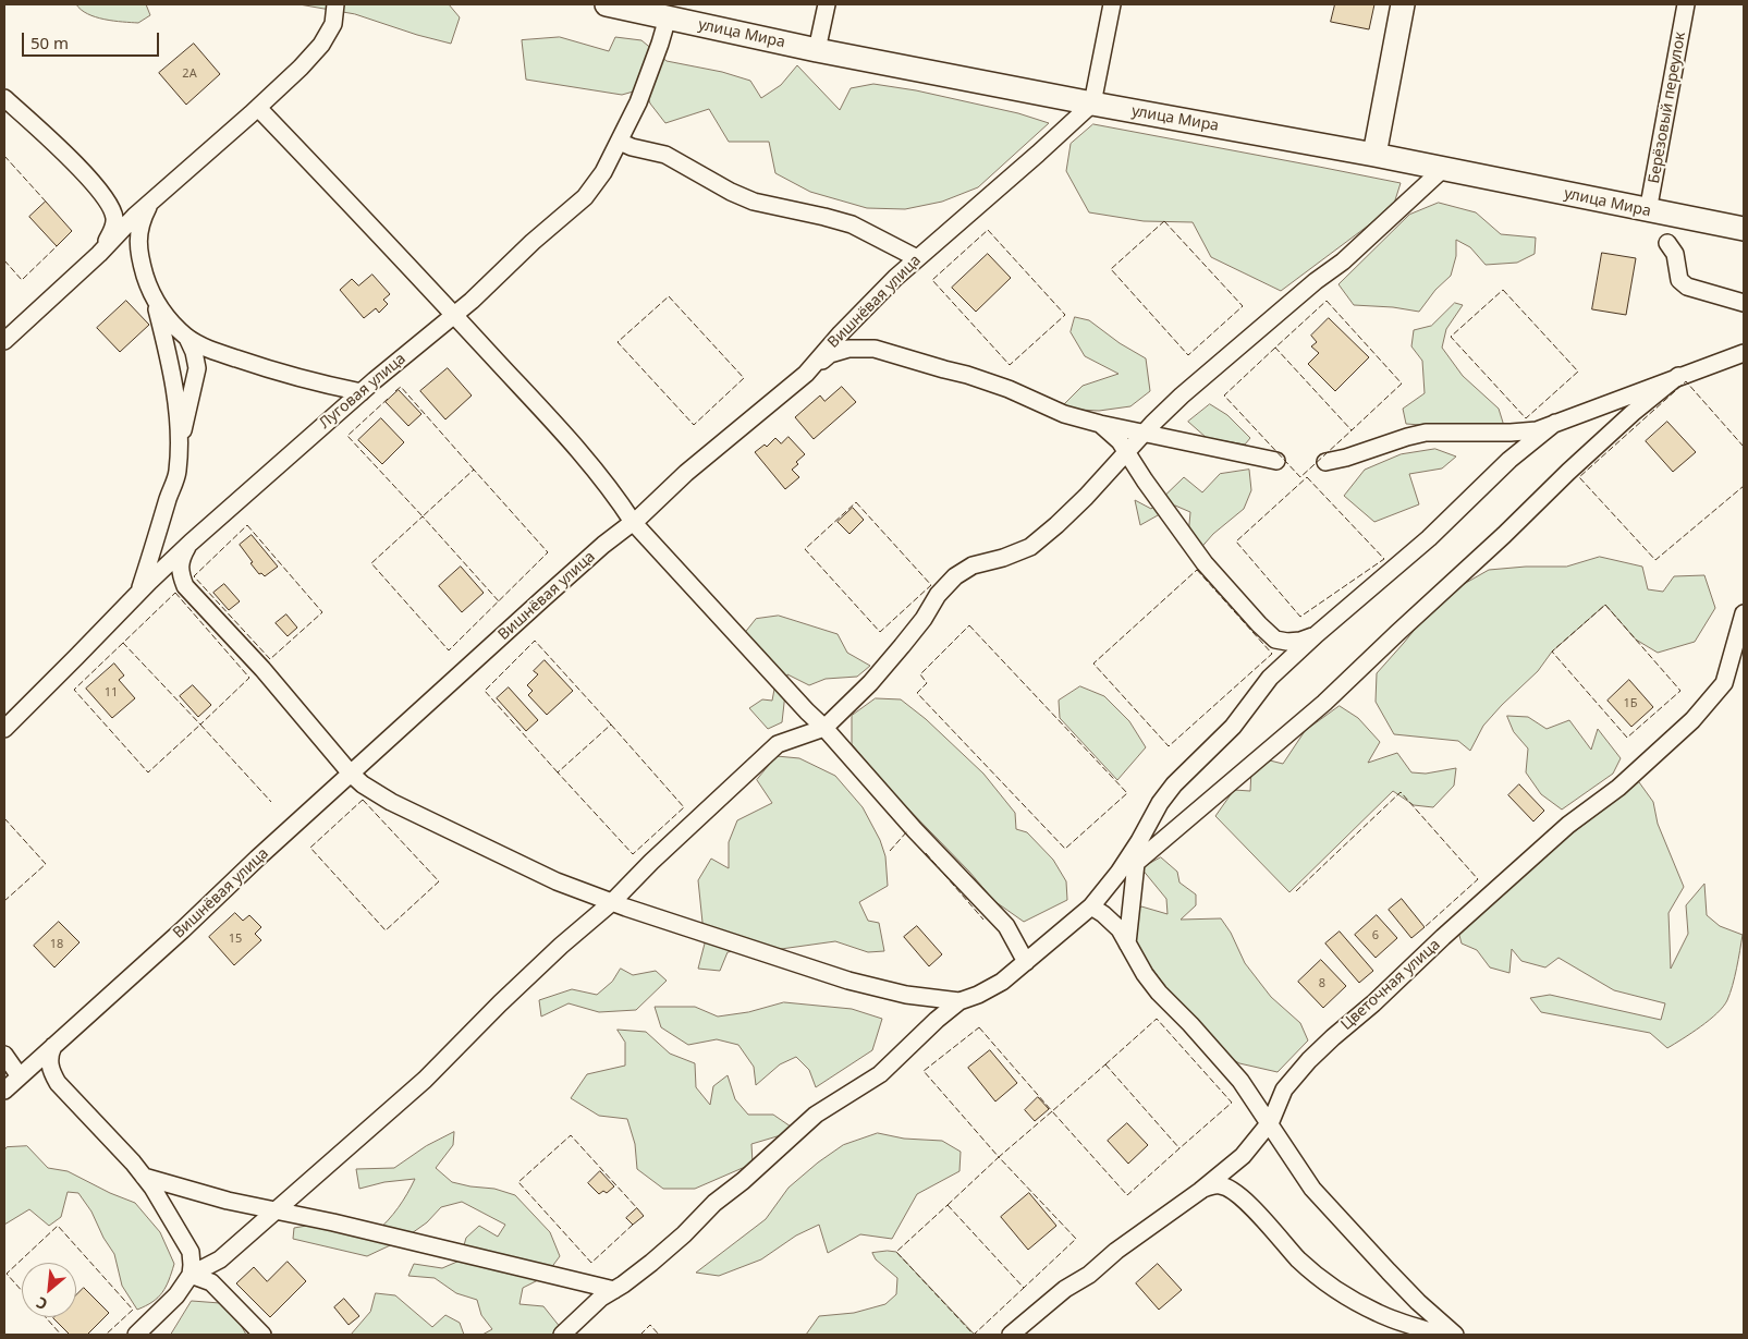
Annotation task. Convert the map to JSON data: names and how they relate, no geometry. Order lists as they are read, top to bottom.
{
  "streets": {
    "main road": ["улица Мира"],
    "street": [
      "Берёзовый переулок",
      "Вишнёвая улица",
      "Луговая улица",
      "Цветочная улица"
    ]
  },
  "crossings": [
    ["улица Мира", "Берёзовый переулок"],
    ["улица Мира", "Вишнёвая улица"],
    ["улица Мира", "Луговая улица"]
  ],
  "house_numbers": [
    "2А",
    "11",
    "1Б",
    "6",
    "15",
    "18",
    "8"
  ],
  "scale_bar": "50 m",
  "north": "bottom left"
}
